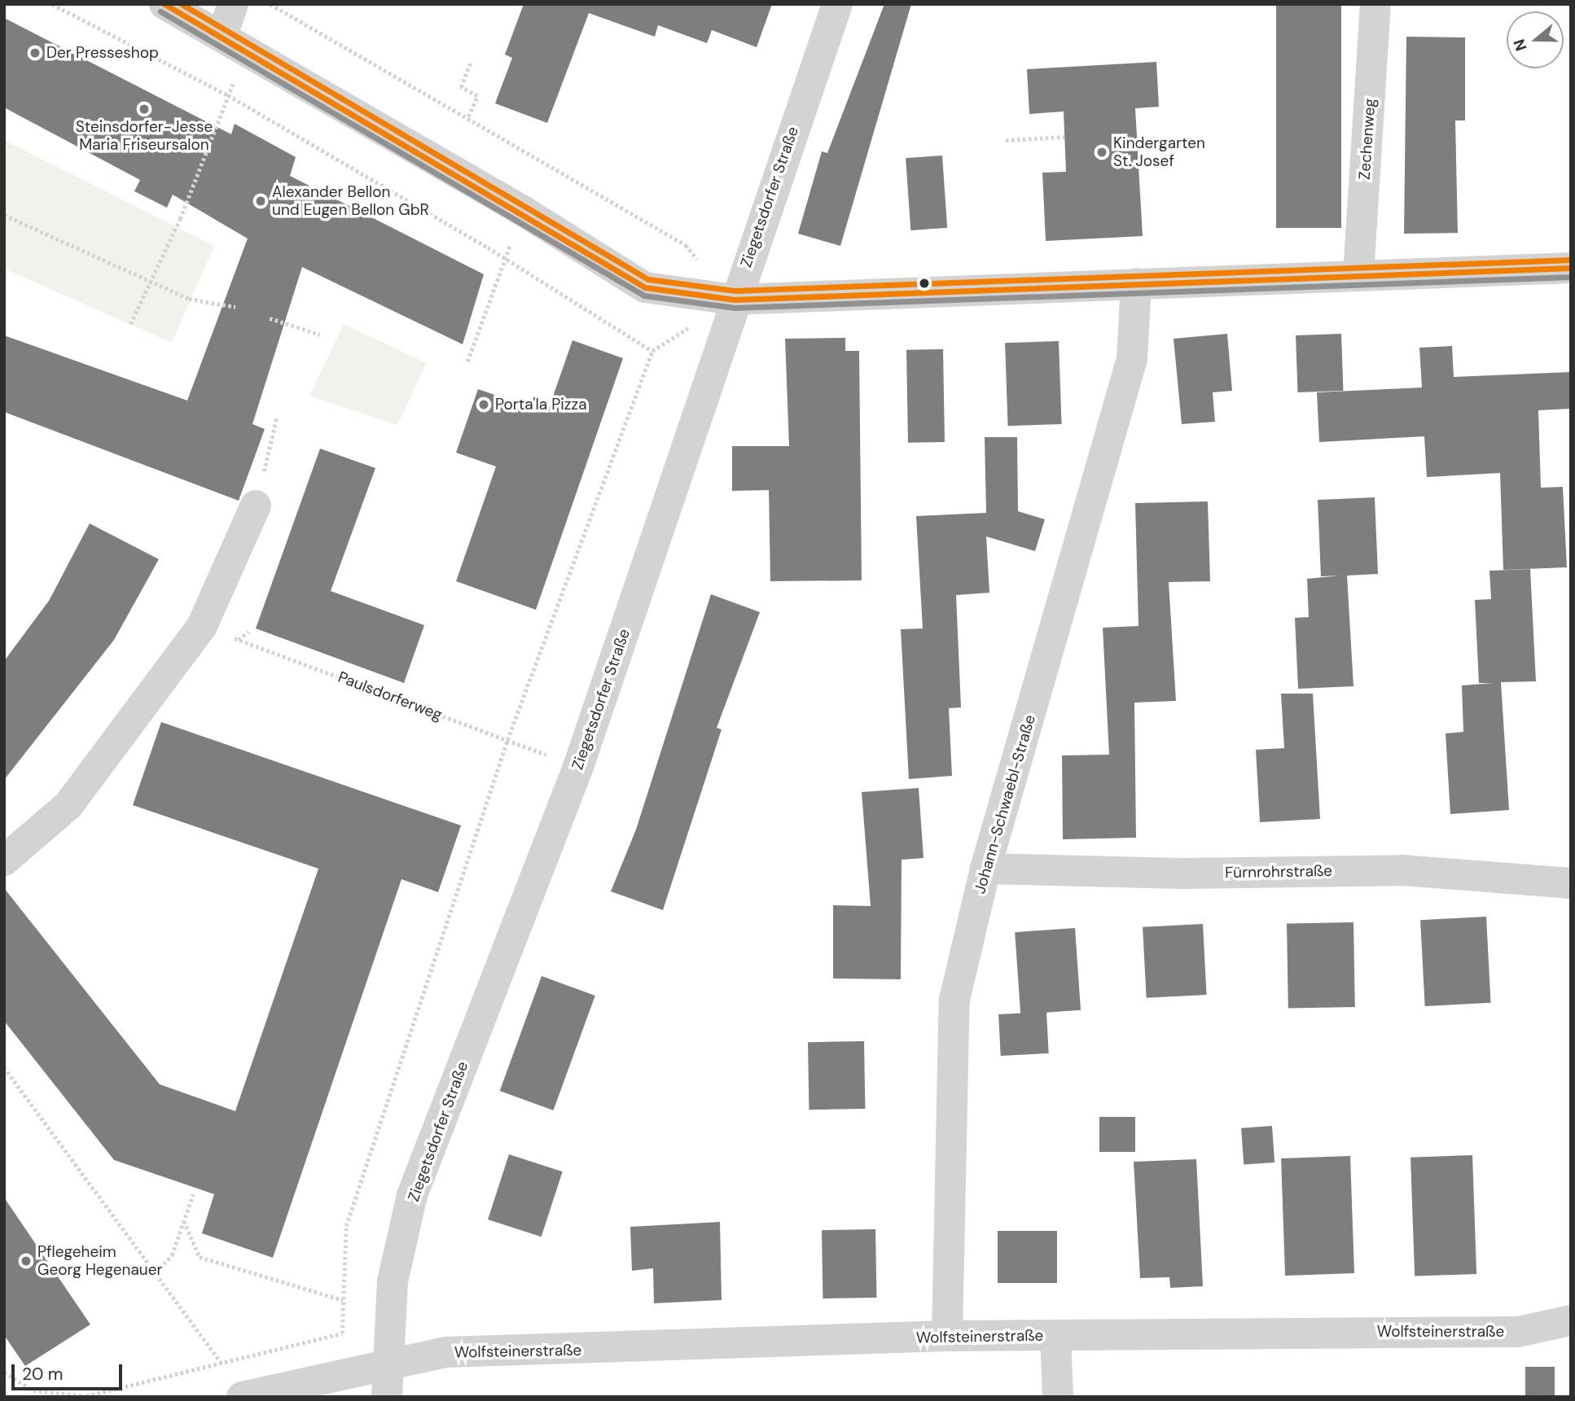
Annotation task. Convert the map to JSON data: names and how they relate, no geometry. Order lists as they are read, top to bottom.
{
  "streets": {
    "street": [
      "Zechenweg",
      "Ziegetsdorfer Straße",
      "Johann-Schwaebl-Straße",
      "Fürnrohrstraße",
      "Wolfsteinerstraße"
    ],
    "path": ["Paulsdorferweg"]
  },
  "crossings": [
    ["Ziegetsdorfer Straße", "Paulsdorferweg"],
    ["Ziegetsdorfer Straße", "Wolfsteinerstraße"],
    ["Johann-Schwaebl-Straße", "Fürnrohrstraße"],
    ["Johann-Schwaebl-Straße", "Wolfsteinerstraße"]
  ],
  "places": [
    "Der Presseshop",
    "Steinsdorfer-Jesse Maria Friseursalon",
    "Kindergarten St. Josef",
    "Alexander Bellon und Eugen Bellon GbR",
    "Porta'la Pizza",
    "Pflegeheim Georg Hegenauer"
  ],
  "scale_bar": "20 m",
  "north": "left"
}
